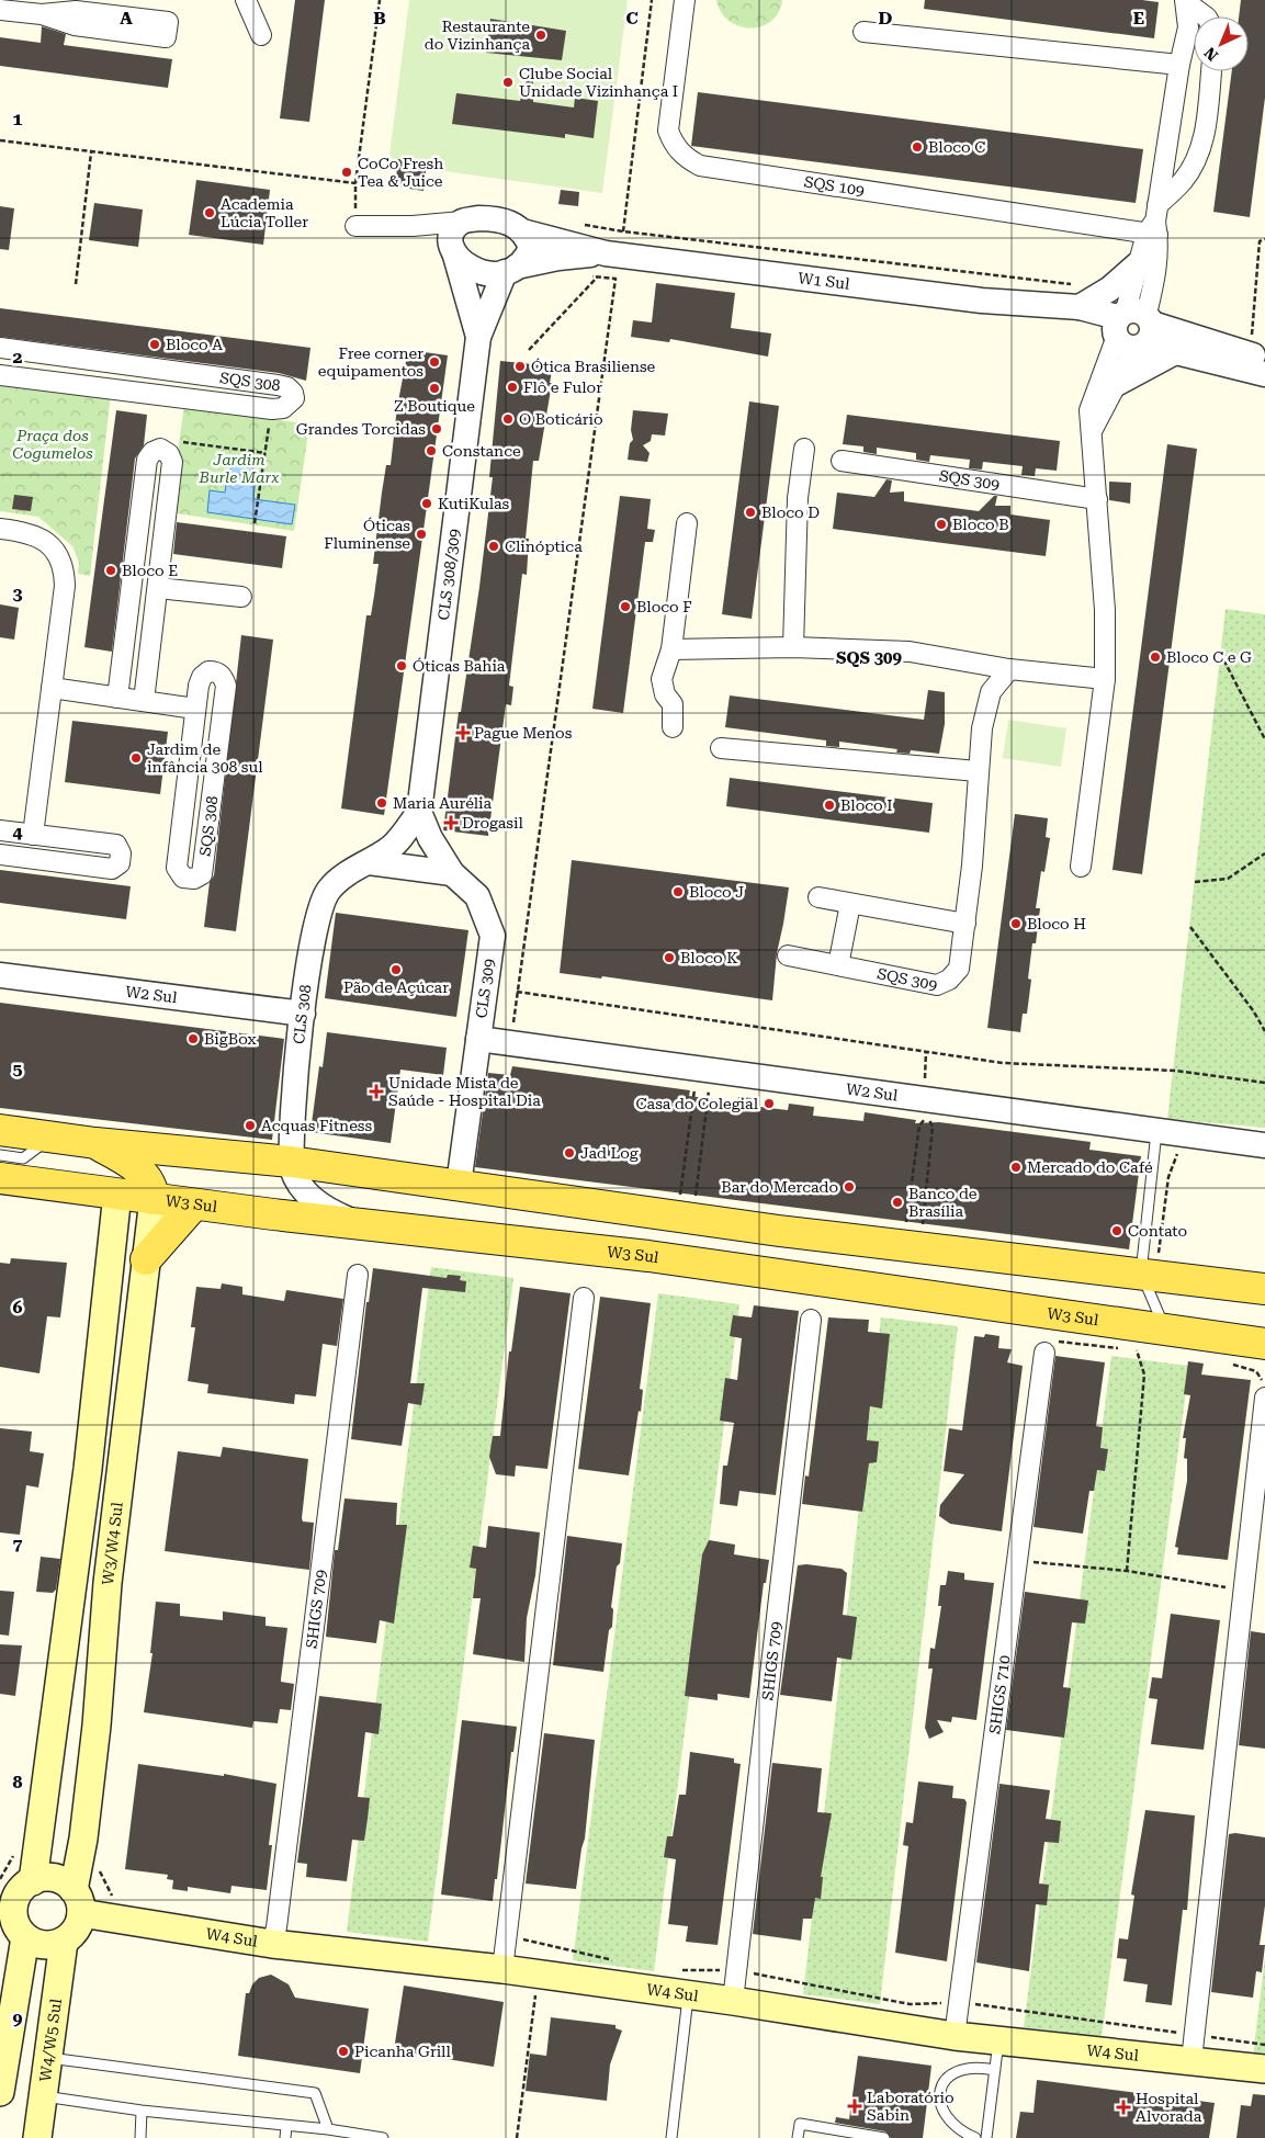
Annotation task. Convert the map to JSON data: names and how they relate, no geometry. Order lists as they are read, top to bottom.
{
  "streets": {
    "main road": [
      "W3 Sul",
      "W3/W4 Sul",
      "W4 Sul",
      "W4/W5 Sul"
    ],
    "street": [
      "SQS 109",
      "W1 Sul",
      "SQS 308",
      "SQS 309",
      "CLS 308/309",
      "CLS 309",
      "W2 Sul",
      "CLS 308",
      "SHIGS 709",
      "SHIGS 710"
    ]
  },
  "crossings": [
    ["W1 Sul", "CLS 308/309"],
    ["CLS 308/309", "CLS 309"],
    ["CLS 308/309", "CLS 308"],
    ["CLS 309", "W2 Sul"],
    ["CLS 309", "CLS 308"],
    ["W2 Sul", "CLS 308"],
    ["CLS 308", "W3 Sul"],
    ["W3 Sul", "W3/W4 Sul"],
    ["W3/W4 Sul", "W4 Sul"],
    ["W3/W4 Sul", "W4/W5 Sul"],
    ["SHIGS 709", "W4 Sul"],
    ["SHIGS 710", "W4 Sul"],
    ["W4 Sul", "W4/W5 Sul"]
  ],
  "districts": ["SQS 309"],
  "parks": ["Praça dos Cogumelos", "Jardim Burle Marx"],
  "places": {
    "other": [
      "Restaurante do Vizinhança",
      "Clube Social Unidade Vizinhança I",
      "Bloco C",
      "CoCo Fresh Tea & Juice",
      "Academia Lúcia Toller",
      "Bloco A",
      "Free corner equipamentos",
      "Ótica Brasiliense",
      "Flô e Fulor",
      "Z Boutique",
      "O Boticário",
      "Grandes Torcidas",
      "Constance",
      "KutiKulas",
      "Bloco D",
      "Bloco B",
      "Óticas Fluminense",
      "Clinóptica",
      "Bloco E",
      "Bloco F",
      "Bloco C e G",
      "Óticas Bahia",
      "Jardim de infância 308 sul",
      "Maria Aurélia",
      "Bloco I",
      "Bloco J",
      "Bloco H",
      "Bloco K",
      "Pão de Açúcar",
      "BigBox",
      "Casa do Colegial",
      "Acquas Fitness",
      "Jad Log",
      "Mercado do Café",
      "Bar do Mercado",
      "Banco de Brasília",
      "Contato",
      "Picanha Grill"
    ],
    "health": [
      "Pague Menos",
      "Drogasil",
      "Unidade Mista de Saúde - Hospital Dia",
      "Laboratório Sabin",
      "Hospital Alvorada"
    ]
  },
  "north": "bottom left",
  "grid": {
    "columns": [
      "A",
      "B",
      "C",
      "D",
      "E"
    ],
    "rows": [
      "1",
      "2",
      "3",
      "4",
      "5",
      "6",
      "7",
      "8",
      "9"
    ]
  }
}
